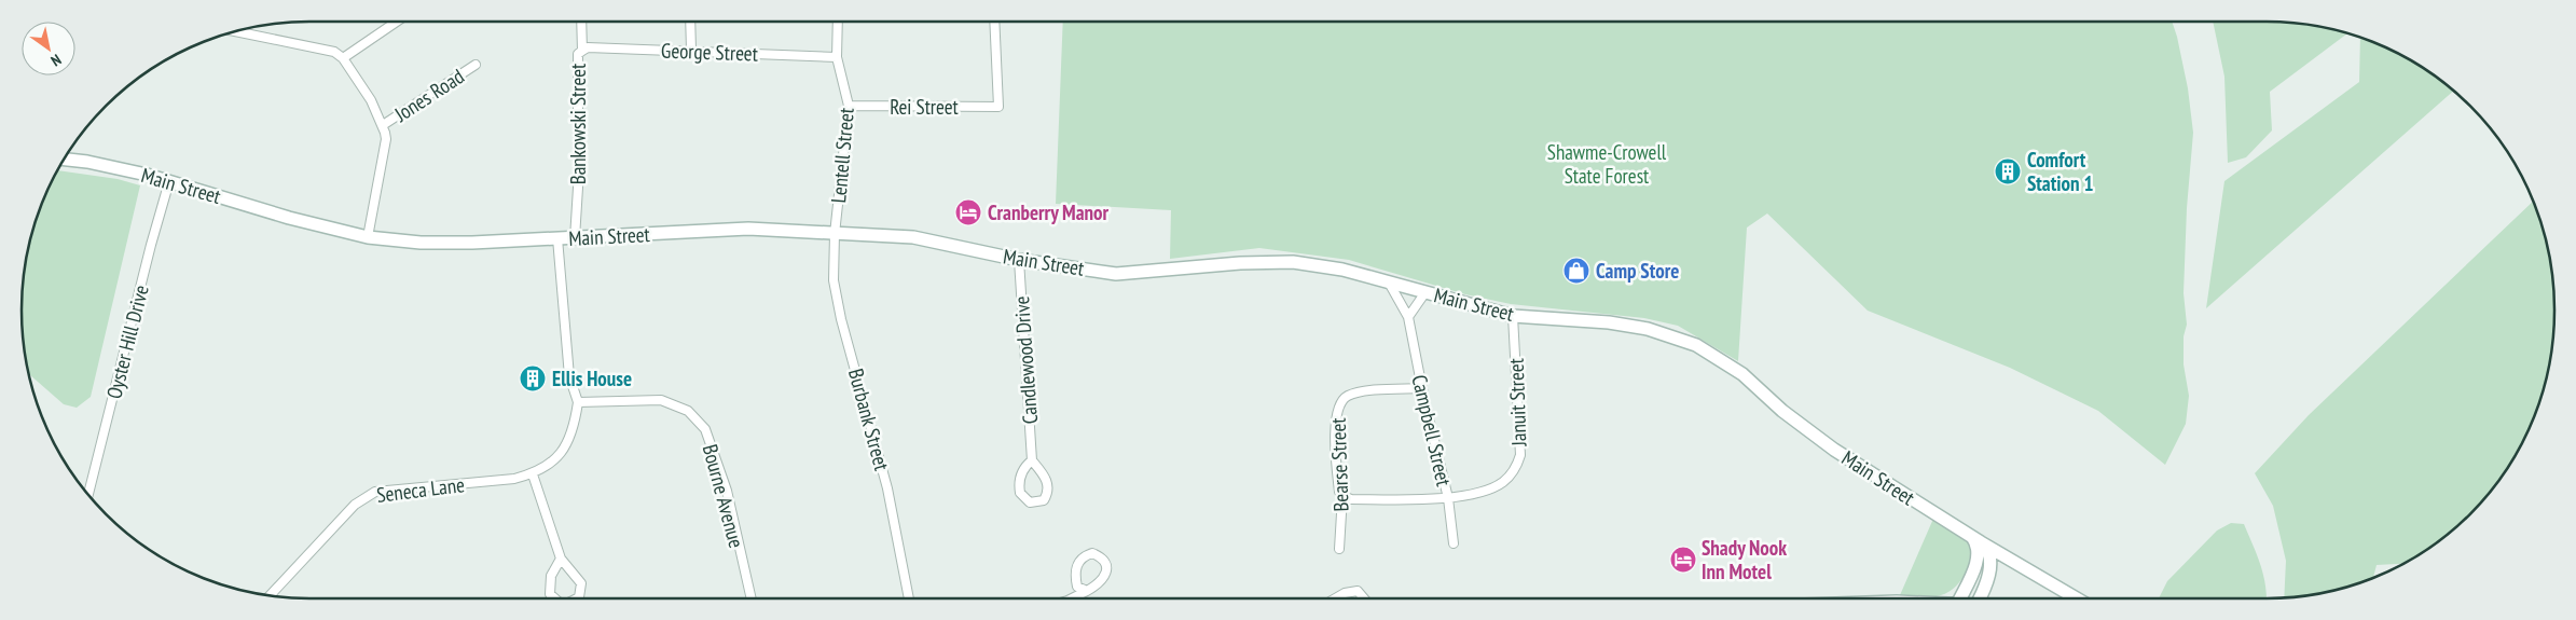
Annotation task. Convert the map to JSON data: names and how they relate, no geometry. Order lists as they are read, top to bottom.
{
  "streets": {
    "main road": ["Main Street"],
    "street": [
      "George Street",
      "Jones Road",
      "Rei Street",
      "Bankowski Street",
      "Lentell Street",
      "Oyster Hill Drive",
      "Candlewood Drive",
      "Januit Street",
      "Burbank Street",
      "Campbell Street",
      "Bearse Street",
      "Seneca Lane",
      "Bourne Avenue"
    ]
  },
  "crossings": [
    ["George Street", "Bankowski Street"],
    ["George Street", "Lentell Street"],
    ["Rei Street", "Lentell Street"],
    ["Bankowski Street", "Main Street"],
    ["Lentell Street", "Main Street"],
    ["Lentell Street", "Burbank Street"],
    ["Main Street", "Oyster Hill Drive"],
    ["Main Street", "Candlewood Drive"],
    ["Main Street", "Januit Street"],
    ["Main Street", "Burbank Street"],
    ["Main Street", "Campbell Street"],
    ["Januit Street", "Campbell Street"],
    ["Januit Street", "Bearse Street"],
    ["Campbell Street", "Bearse Street"],
    ["Seneca Lane", "Bourne Avenue"]
  ],
  "parks": ["Shawme-Crowell State Forest"],
  "places": {
    "building": ["Comfort Station 1", "Ellis House"],
    "hotel": ["Cranberry Manor", "Shady Nook Inn Motel"],
    "shop": ["Camp Store"]
  },
  "north": "bottom right"
}
